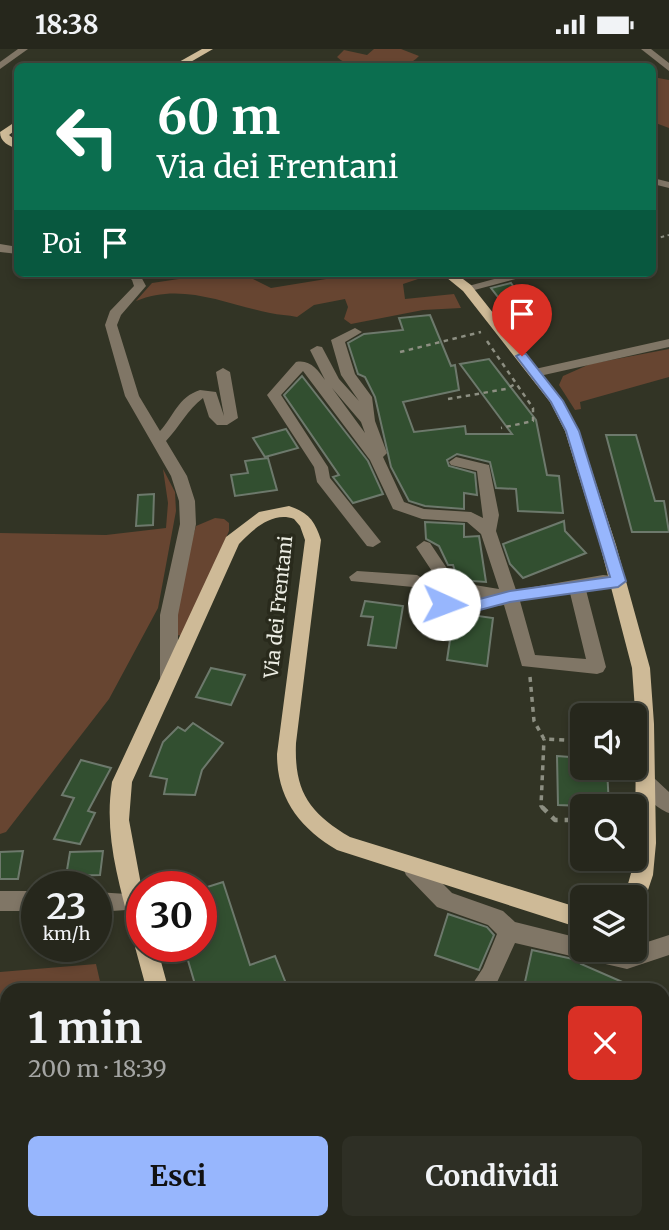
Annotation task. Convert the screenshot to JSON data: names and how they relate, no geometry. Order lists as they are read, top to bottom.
{
  "streets": {
    "main road": ["Via dei Frentani"]
  },
  "page": {
    "status": "18:38",
    "turn": ["60 m", "Via dei Frentani"],
    "then": "Poi",
    "speed": "23 km/h",
    "limit": "30",
    "heading": ["1 min", "200 m · 18:39"],
    "buttons": ["Esci", "Condividi"]
  }
}
